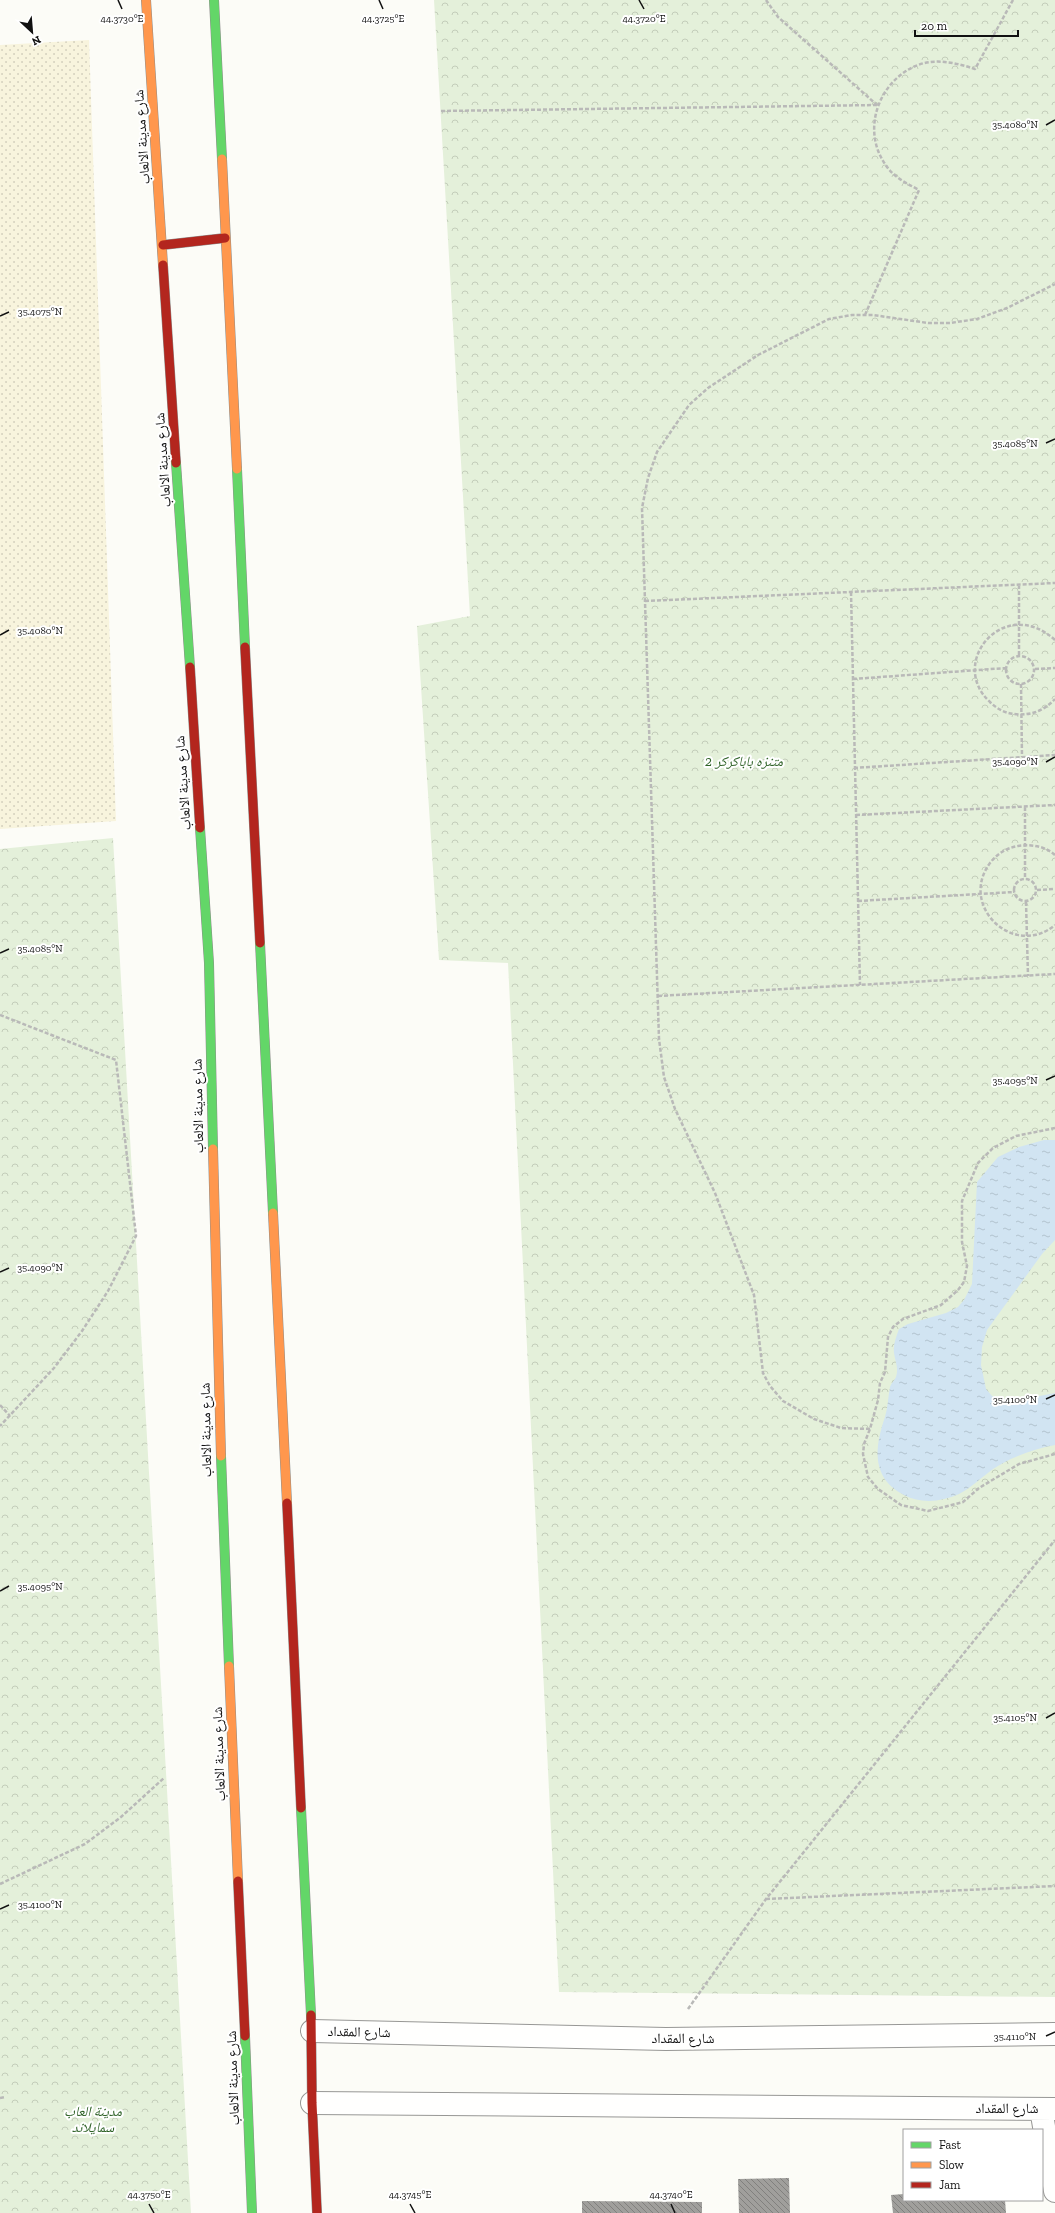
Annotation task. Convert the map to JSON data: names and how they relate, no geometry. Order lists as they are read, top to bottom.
{
  "streets": {
    "main road": ["شارع مدينة الالعاب"],
    "street": ["شارع المقداد"]
  },
  "parks": ["متنزه باباكركر 2", "مدينة العاب سمايلاند"],
  "legend": ["Fast", "Slow", "Jam"],
  "scale_bar": "20 m",
  "north": "bottom right",
  "coordinates": [
    "44.3730°E",
    "44.3725°E",
    "44.3720°E",
    "35.4080°N",
    "35.4075°N",
    "35.4085°N",
    "35.4090°N",
    "35.4095°N",
    "35.4100°N",
    "35.4105°N",
    "35.4110°N",
    "44.3750°E",
    "44.3745°E",
    "44.3740°E"
  ]
}
